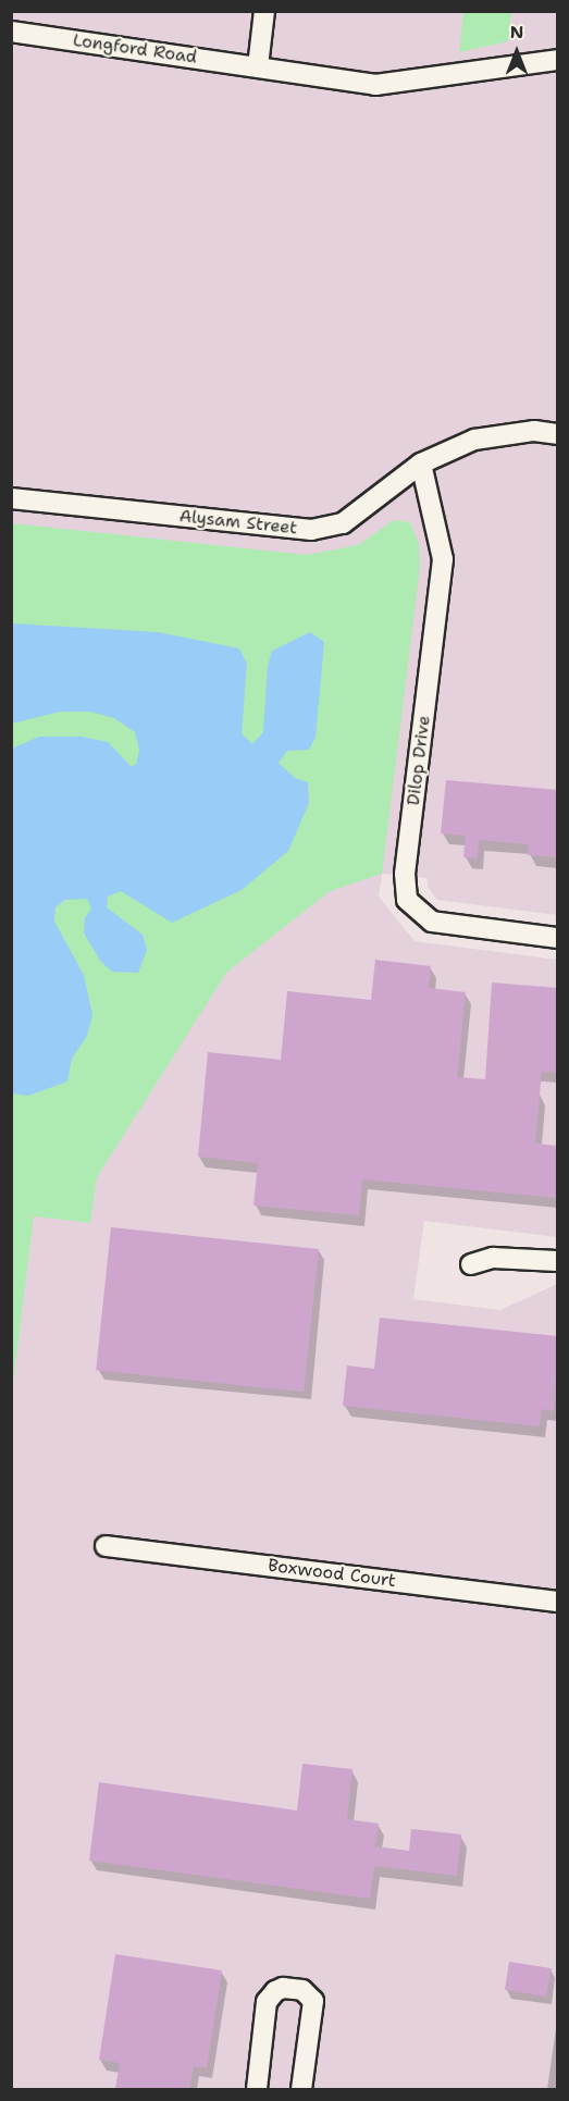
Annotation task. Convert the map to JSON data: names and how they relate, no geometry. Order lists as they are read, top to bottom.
{
  "streets": {
    "street": [
      "Longford Road",
      "Alysam Street",
      "Dilop Drive",
      "Boxwood Court"
    ]
  },
  "crossings": [
    ["Alysam Street", "Dilop Drive"]
  ],
  "north": "top"
}
